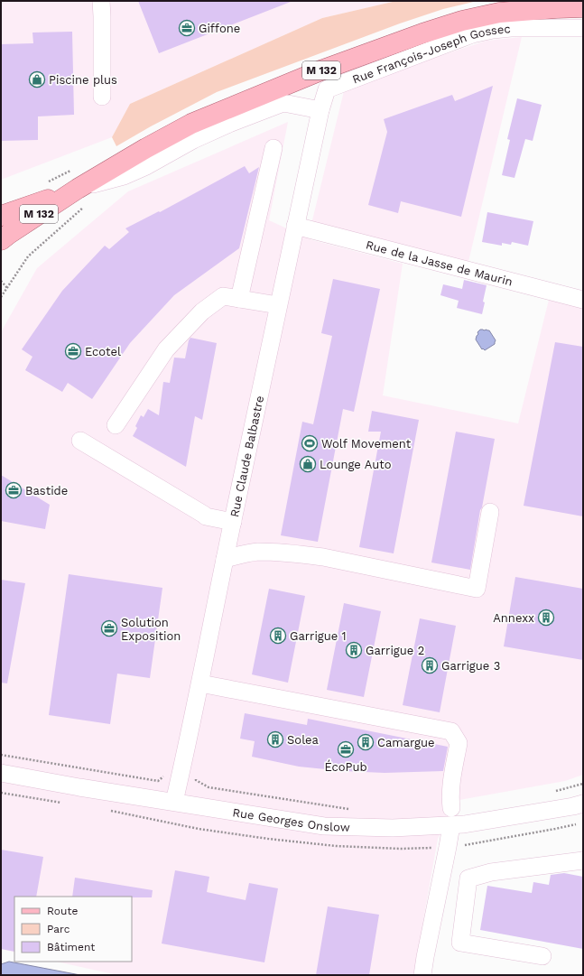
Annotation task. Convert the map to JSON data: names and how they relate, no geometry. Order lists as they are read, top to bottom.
{
  "streets": {
    "main road": ["Rue François-Joseph Gossec", "M 132"],
    "street": ["Rue de la Jasse de Maurin", "Rue Claude Balbastre", "Rue Georges Onslow"]
  },
  "crossings": [
    ["Rue François-Joseph Gossec", "Rue Claude Balbastre"],
    ["Rue de la Jasse de Maurin", "Rue Claude Balbastre"],
    ["Rue Claude Balbastre", "Rue Georges Onslow"]
  ],
  "places": {
    "office": [
      "Giffone",
      "Ecotel",
      "Bastide",
      "Solution Exposition",
      "ÉcoPub"
    ],
    "shop": ["Piscine plus", "Lounge Auto"],
    "sports": ["Wolf Movement"],
    "building": [
      "Annexx",
      "Garrigue 1",
      "Garrigue 2",
      "Garrigue 3",
      "Solea",
      "Camargue"
    ]
  },
  "legend": ["Route", "Parc", "Bâtiment"]
}
